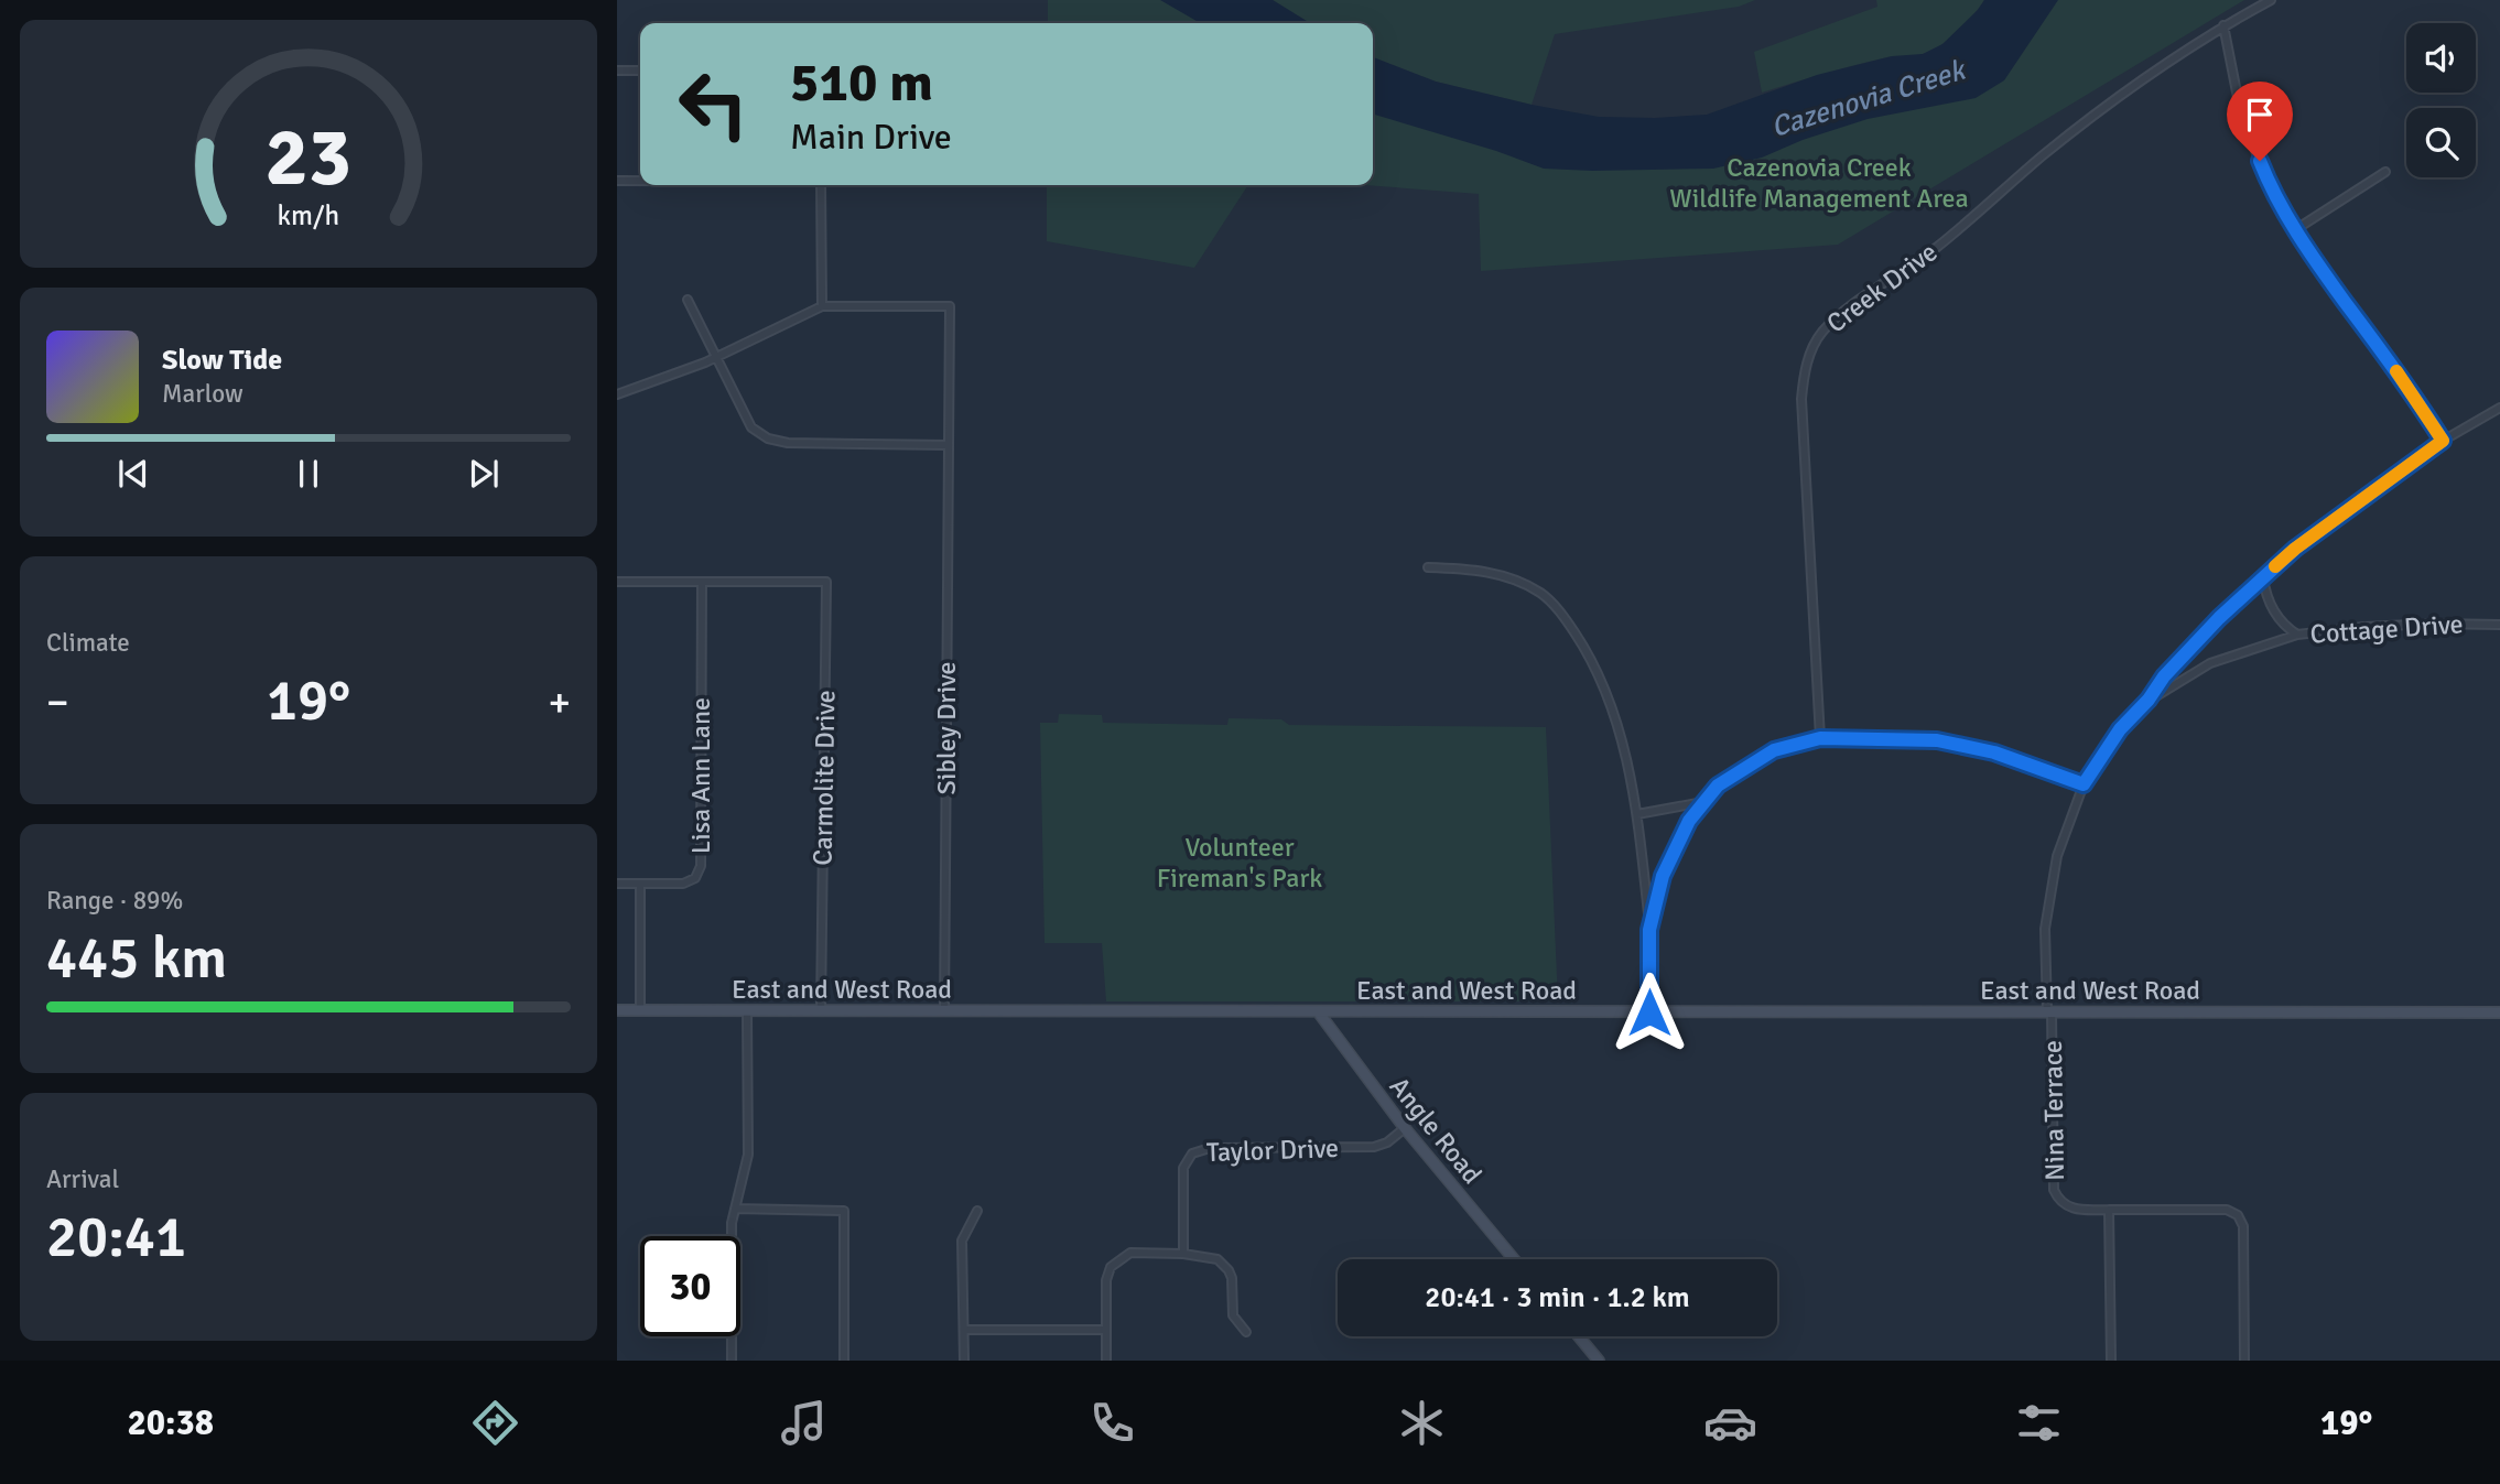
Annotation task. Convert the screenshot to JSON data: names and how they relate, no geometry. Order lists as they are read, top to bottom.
{
  "streets": {
    "street": [
      "Creek Drive",
      "Cottage Drive",
      "Sibley Drive",
      "Lisa Ann Lane",
      "Carmolite Drive",
      "East and West Road",
      "Nina Terrace",
      "Angle Road",
      "Taylor Drive"
    ]
  },
  "crossings": [
    ["Cottage Drive", "Nina Terrace"],
    ["Sibley Drive", "East and West Road"],
    ["Lisa Ann Lane", "Carmolite Drive"],
    ["Carmolite Drive", "East and West Road"],
    ["East and West Road", "Nina Terrace"],
    ["East and West Road", "Angle Road"],
    ["Angle Road", "Taylor Drive"]
  ],
  "water": ["Cazenovia Creek"],
  "parks": ["Cazenovia Creek Wildlife Management Area", "Volunteer Fireman's Park"],
  "page": {
    "turn": ["510 m", "Main Drive"],
    "song": ["Slow Tide", "Marlow"],
    "tile": [
      "Climate",
      ["Range · 89%", "445 km"],
      ["Arrival", "20:41"]
    ],
    "heat": ["−", "19°", "+"],
    "limit": "30",
    "trip": "20:41 · 3 min · 1.2 km",
    "tabs": ["20:38", "19°"],
    "gauge": ["23", "km/h"]
  }
}
